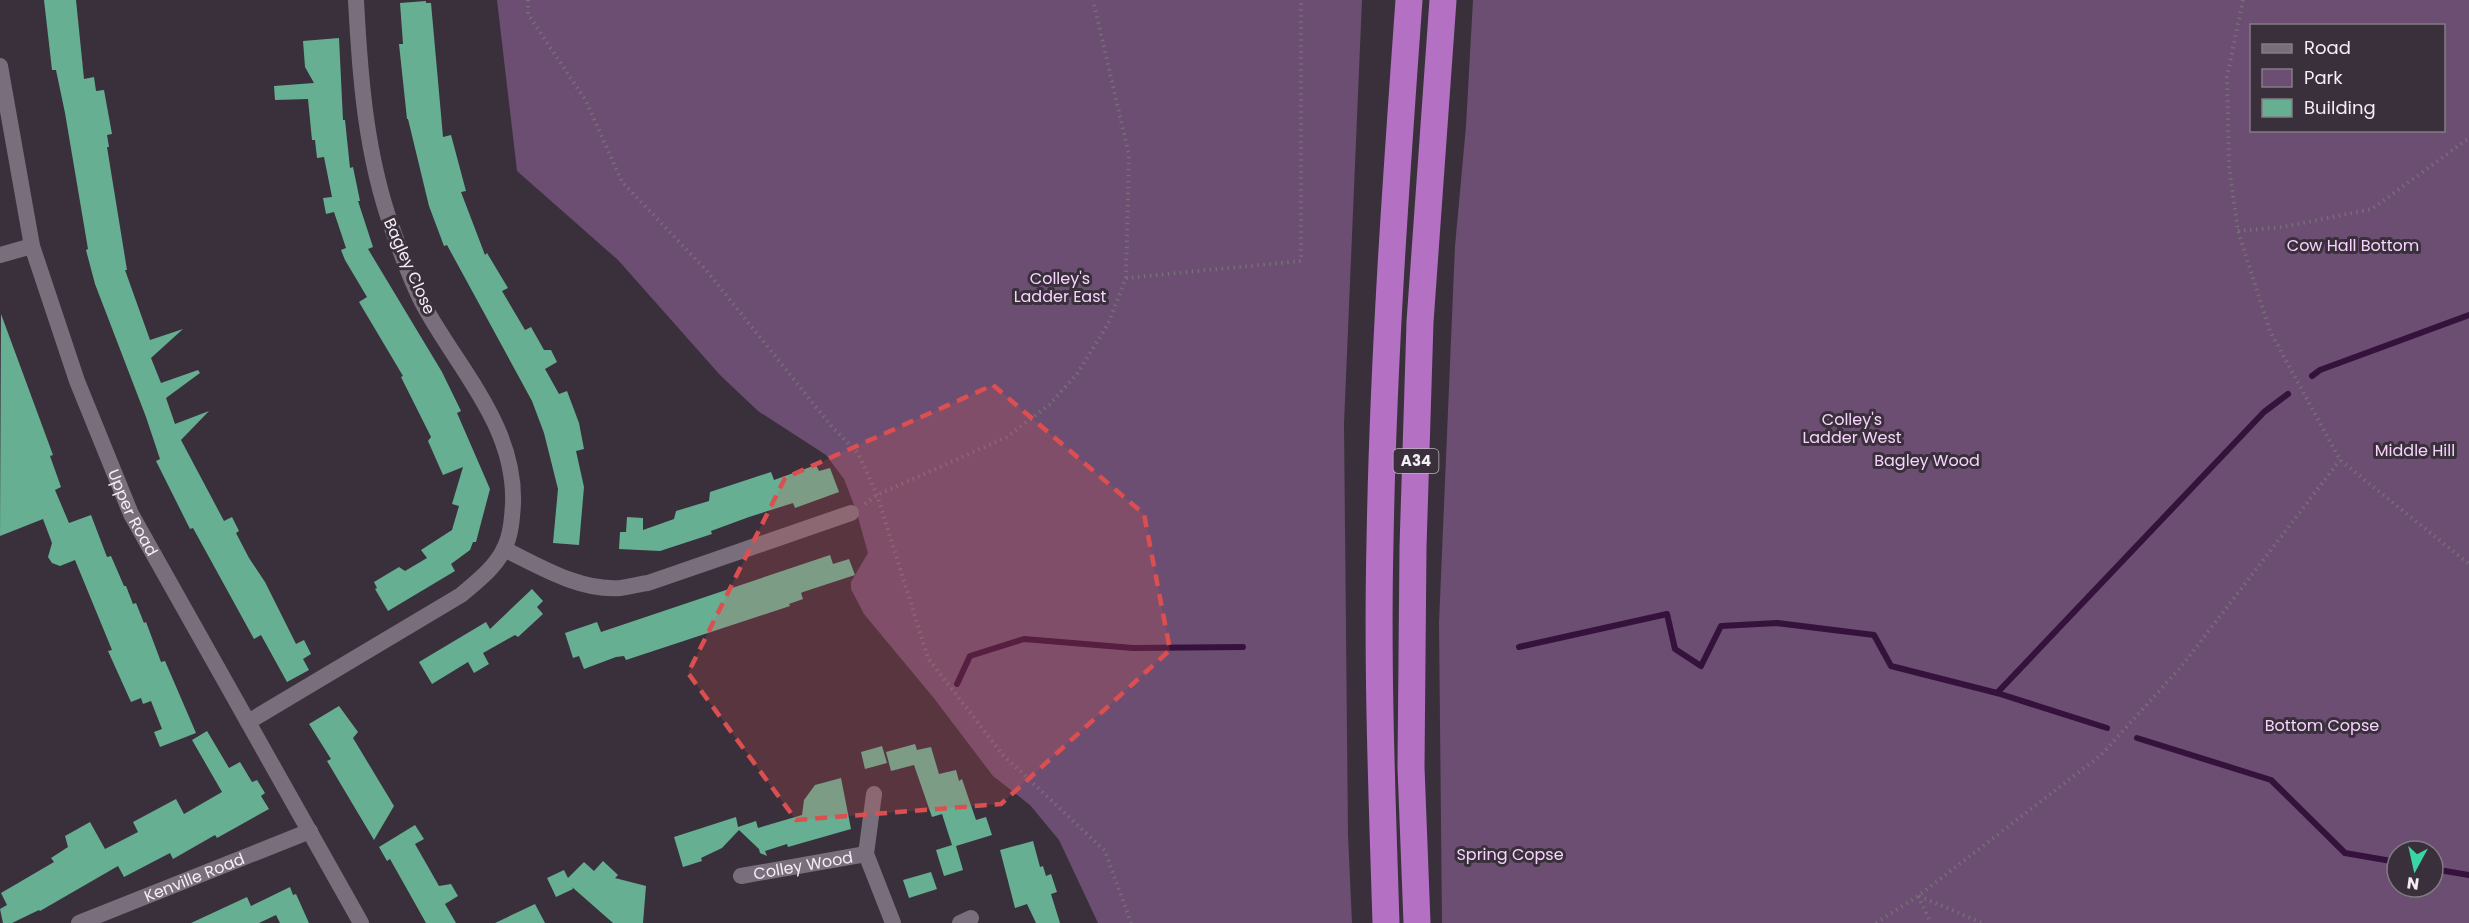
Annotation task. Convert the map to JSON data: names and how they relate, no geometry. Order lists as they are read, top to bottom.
{
  "streets": {
    "highway": ["A34"],
    "street": [
      "Bagley Close",
      "Upper Road",
      "Colley Wood",
      "Kenville Road"
    ]
  },
  "crossings": [
    ["Bagley Close", "Upper Road"],
    ["Upper Road", "Kenville Road"]
  ],
  "parks": [
    "Cow Hall Bottom",
    "Colley's Ladder East",
    "Colley's Ladder West",
    "Middle Hill",
    "Bagley Wood",
    "Bottom Copse",
    "Spring Copse"
  ],
  "legend": ["Road", "Park", "Building"],
  "north": "bottom"
}
